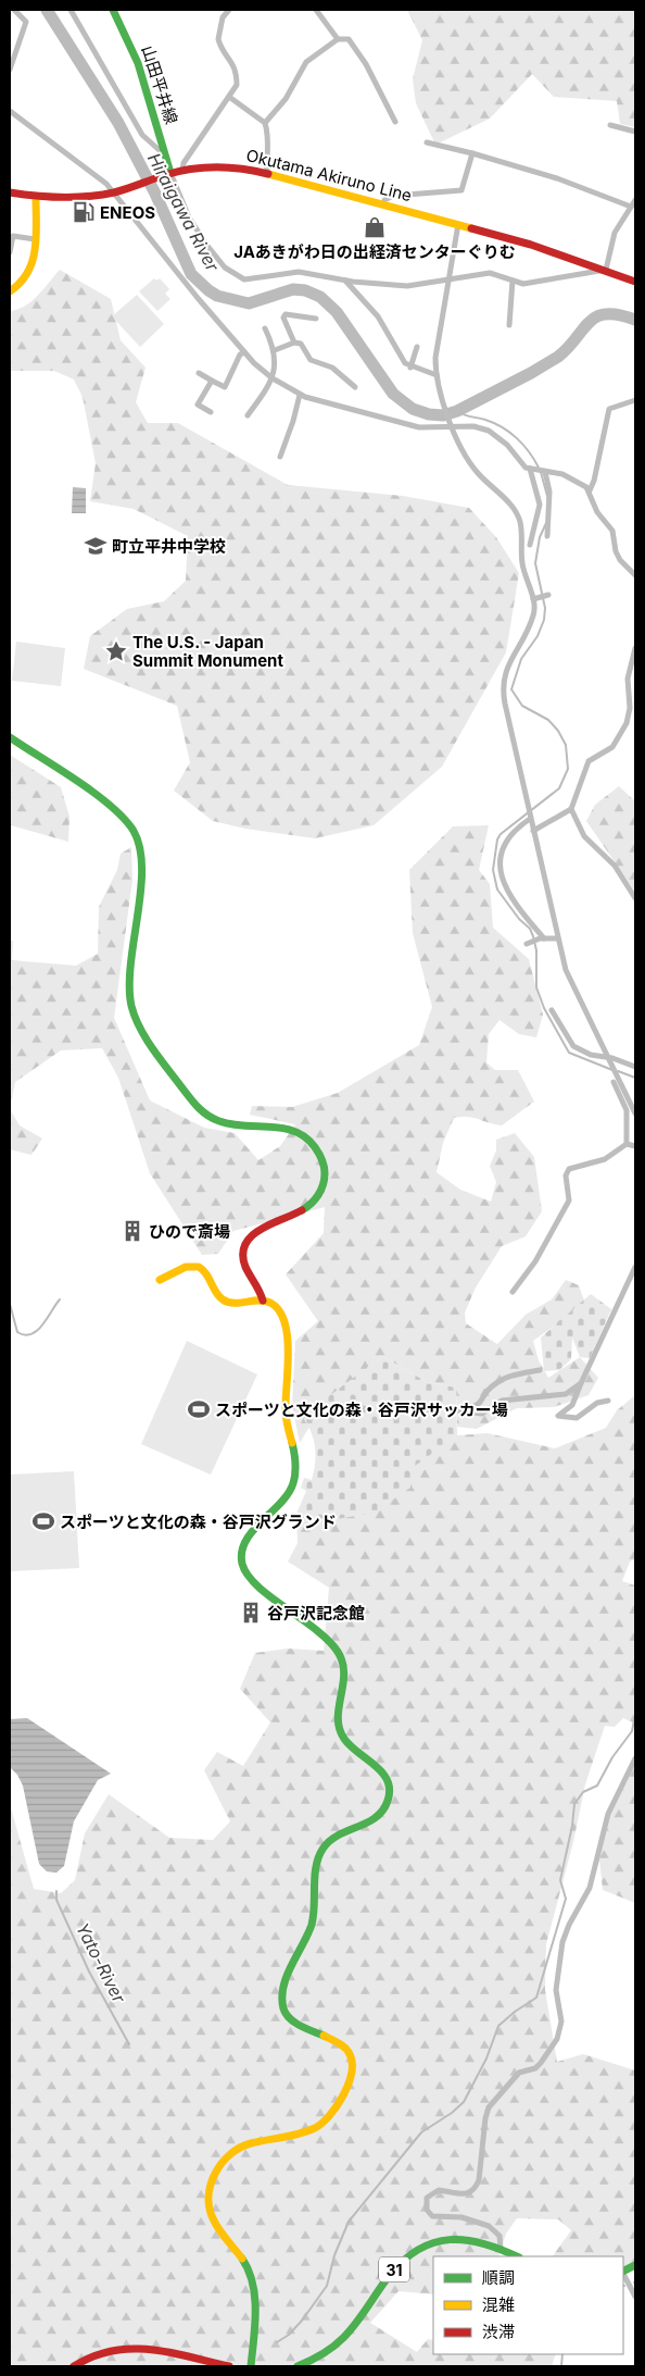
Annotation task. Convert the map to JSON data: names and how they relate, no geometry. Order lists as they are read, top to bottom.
{
  "streets": {
    "street": ["山田平井線", "Okutama Akiruno Line", "31"]
  },
  "crossings": [
    ["山田平井線", "Okutama Akiruno Line"]
  ],
  "water": ["Hiraigawa River", "Yato-River"],
  "places": {
    "fuel station": ["ENEOS"],
    "shop": ["JAあきがわ日の出経済センターぐりむ"],
    "school or university": ["町立平井中学校"],
    "place": ["The U.S. - Japan Summit Monument"],
    "building": ["ひので斎場", "谷戸沢記念館"],
    "sports": ["スポーツと文化の森・谷戸沢サッカー場", "スポーツと文化の森・谷戸沢グランド"]
  },
  "legend": ["順調", "混雑", "渋滞"]
}
